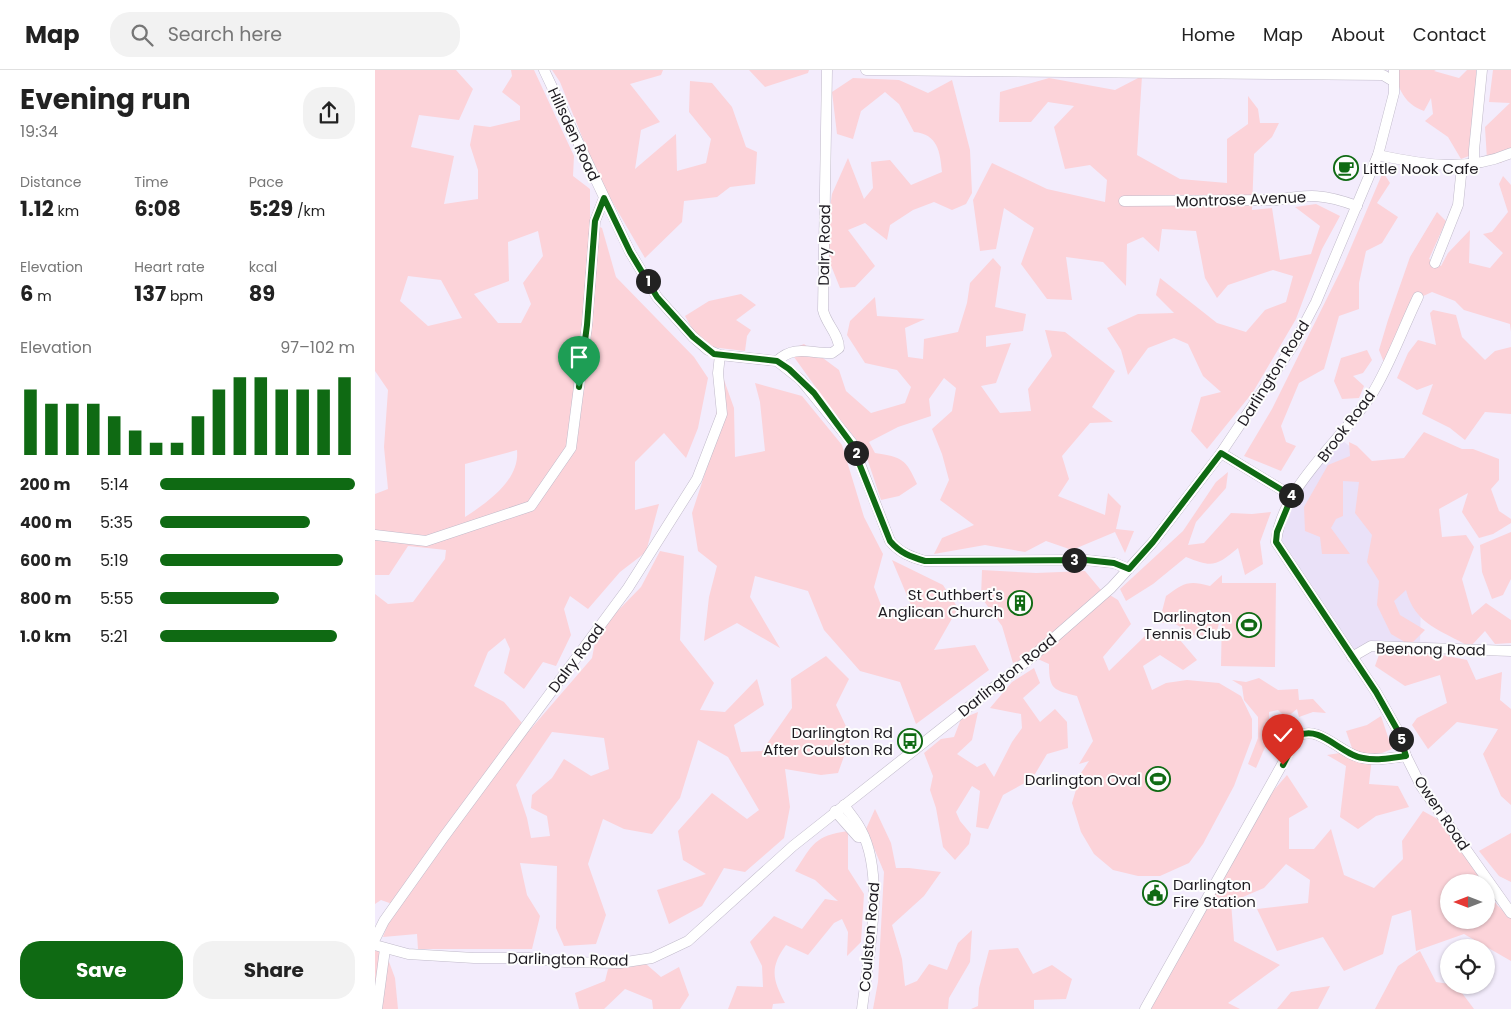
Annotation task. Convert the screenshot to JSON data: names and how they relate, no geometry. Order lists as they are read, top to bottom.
{
  "streets": {
    "street": [
      "Hillsden Road",
      "Montrose Avenue",
      "Dalry Road",
      "Darlington Road",
      "Brook Road",
      "Beenong Road",
      "Owen Road",
      "Coulston Road"
    ]
  },
  "crossings": [
    ["Hillsden Road", "Dalry Road"],
    ["Montrose Avenue", "Darlington Road"],
    ["Darlington Road", "Coulston Road"],
    ["Brook Road", "Owen Road"],
    ["Beenong Road", "Owen Road"]
  ],
  "places": {
    "cafe": ["Little Nook Cafe"],
    "building": ["St Cuthbert's Anglican Church"],
    "sports": ["Darlington Tennis Club", "Darlington Oval"],
    "bus stop": ["Darlington Rd After Coulston Rd"],
    "public building": ["Darlington Fire Station"]
  },
  "north": "left",
  "page": {
    "header": "Map",
    "search": "Search here",
    "nav": [
      "Home",
      "Map",
      "About",
      "Contact"
    ],
    "heading": ["Evening run", "19:34"],
    "stats": [
      ["Distance", "1.12 km"],
      ["Time", "6:08"],
      ["Pace", "5:29 /km"],
      ["Elevation", "6 m"],
      ["Heart rate", "137 bpm"],
      ["kcal", "89"]
    ],
    "pins": [
      "1",
      "2",
      "4",
      "3",
      "5"
    ],
    "chart": ["Elevation", "97–102 m"],
    "list": [
      {
        "name": "200 m",
        "note": "5:14"
      },
      {
        "name": "400 m",
        "note": "5:35"
      },
      {
        "name": "600 m",
        "note": "5:19"
      },
      {
        "name": "800 m",
        "note": "5:55"
      },
      {
        "name": "1.0 km",
        "note": "5:21"
      }
    ],
    "buttons": ["Save", "Share"]
  }
}
